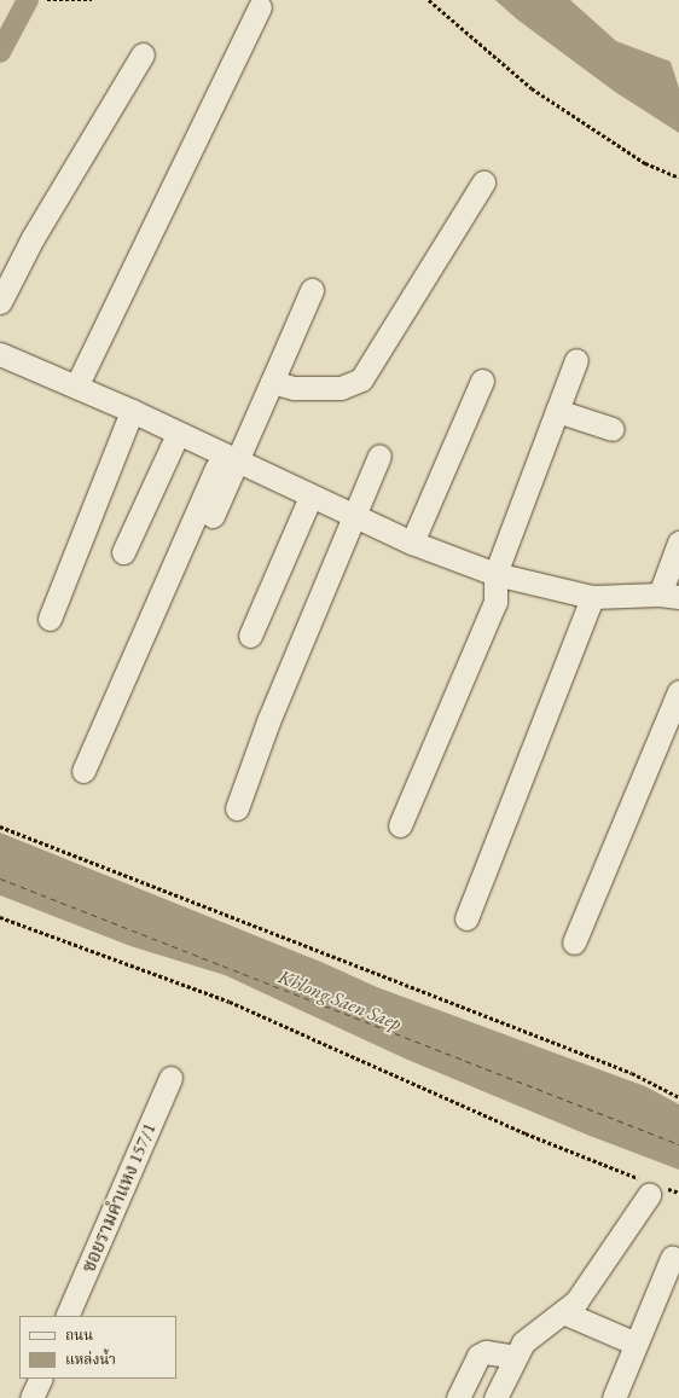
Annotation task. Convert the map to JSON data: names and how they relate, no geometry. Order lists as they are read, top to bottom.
{
  "streets": {
    "street": ["ซอยรามคำแหง 157/1"]
  },
  "water": ["Khlong Saen Saep"],
  "legend": ["ถนน", "แหล่งน้ำ"]
}
